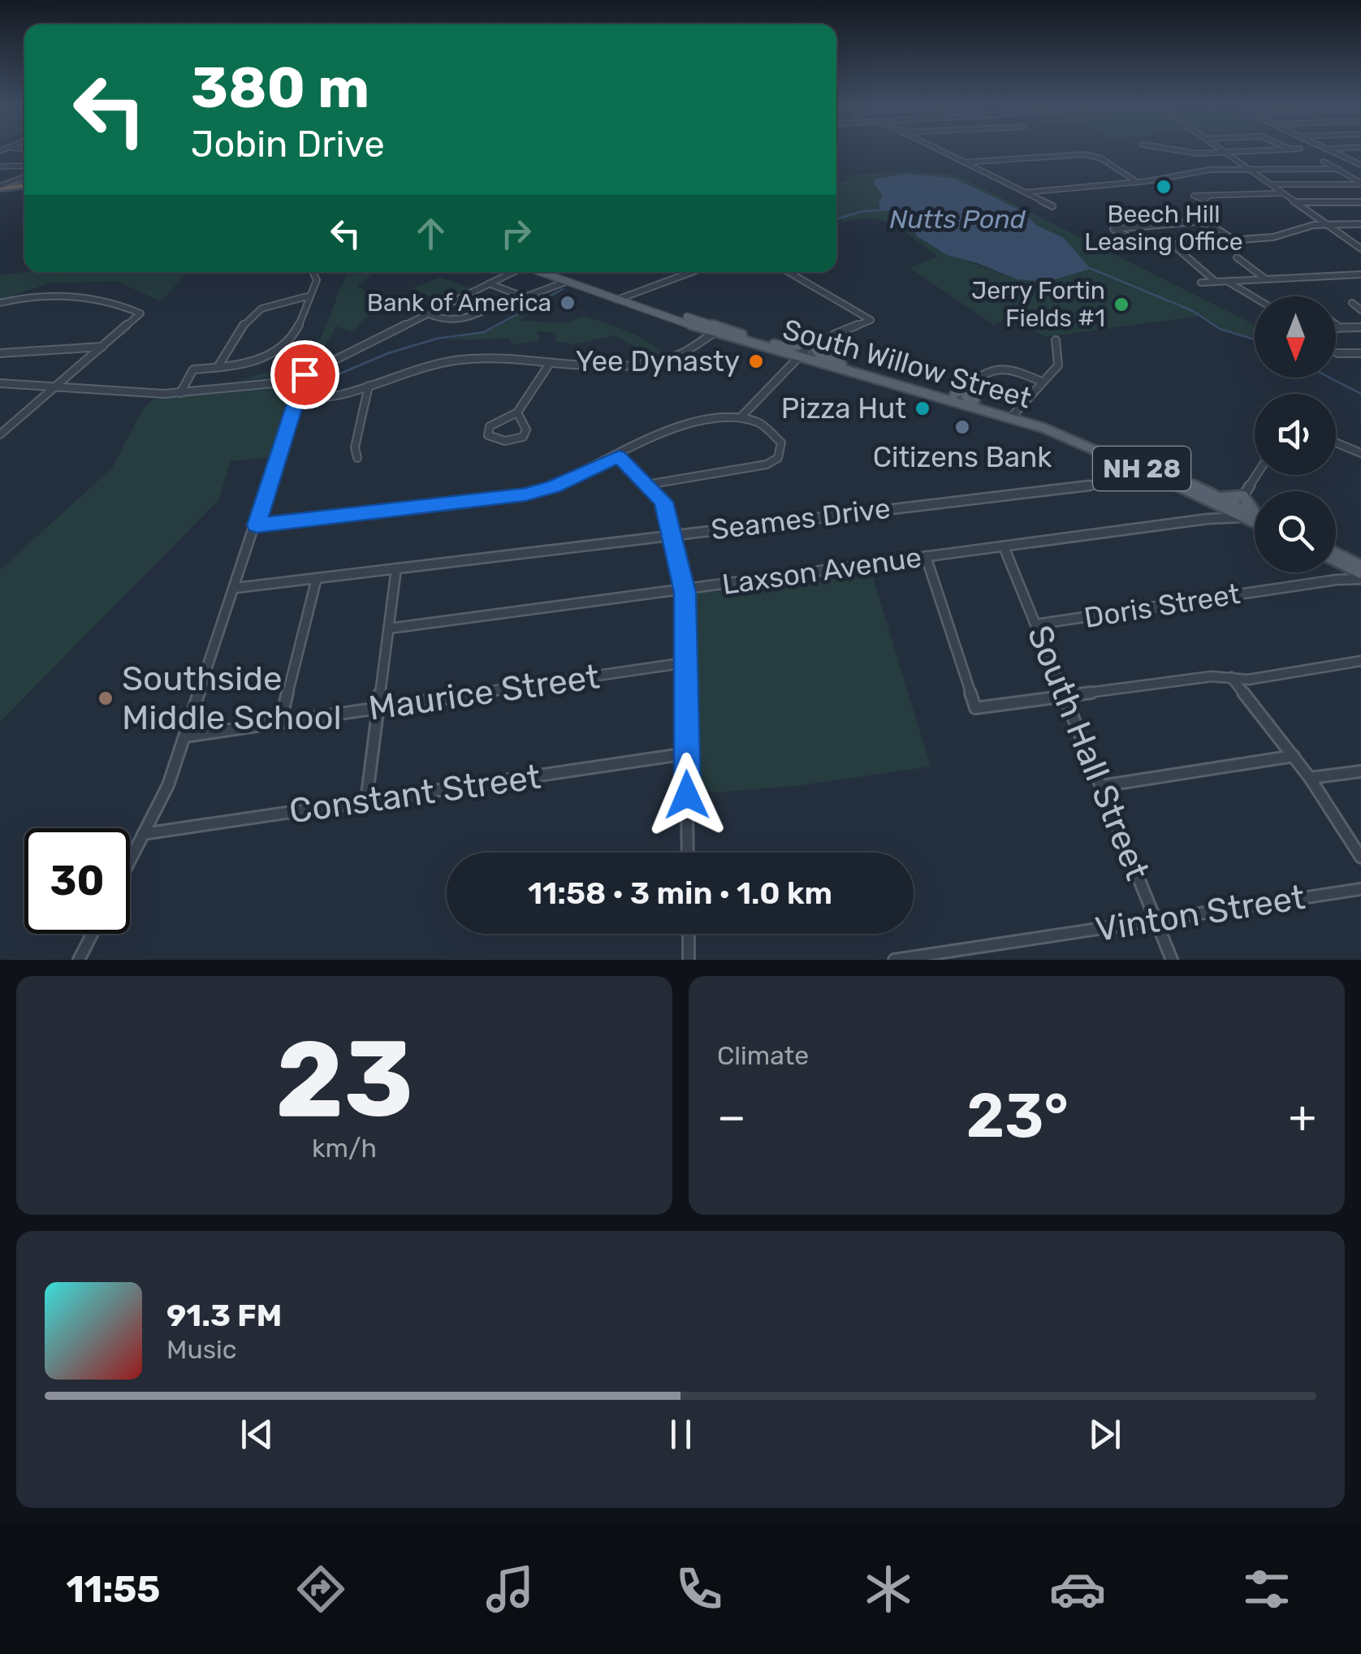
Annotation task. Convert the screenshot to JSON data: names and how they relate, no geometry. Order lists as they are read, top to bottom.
{
  "streets": {
    "main road": ["South Willow Street", "NH 28"],
    "street": [
      "Seames Drive",
      "Laxson Avenue",
      "Doris Street",
      "Maurice Street",
      "South Hall Street",
      "Constant Street",
      "Vinton Street"
    ]
  },
  "crossings": [
    ["South Willow Street", "Seames Drive"],
    ["South Willow Street", "Laxson Avenue"],
    ["Laxson Avenue", "South Hall Street"],
    ["Doris Street", "South Hall Street"],
    ["South Hall Street", "Vinton Street"]
  ],
  "water": ["Nutts Pond"],
  "places": [
    "Beech Hill Leasing Office",
    "Bank of America",
    "Jerry Fortin Fields #1",
    "Yee Dynasty",
    "Pizza Hut",
    "Citizens Bank",
    "Southside Middle School"
  ],
  "north": "bottom",
  "page": {
    "turn": ["380 m", "Jobin Drive"],
    "limit": "30",
    "trip": "11:58 · 3 min · 1.0 km",
    "tile": [
      ["23", "km/h"],
      "Climate"
    ],
    "heat": ["−", "23°", "+"],
    "song": ["91.3 FM", "Music"],
    "tabs": "11:55"
  }
}
